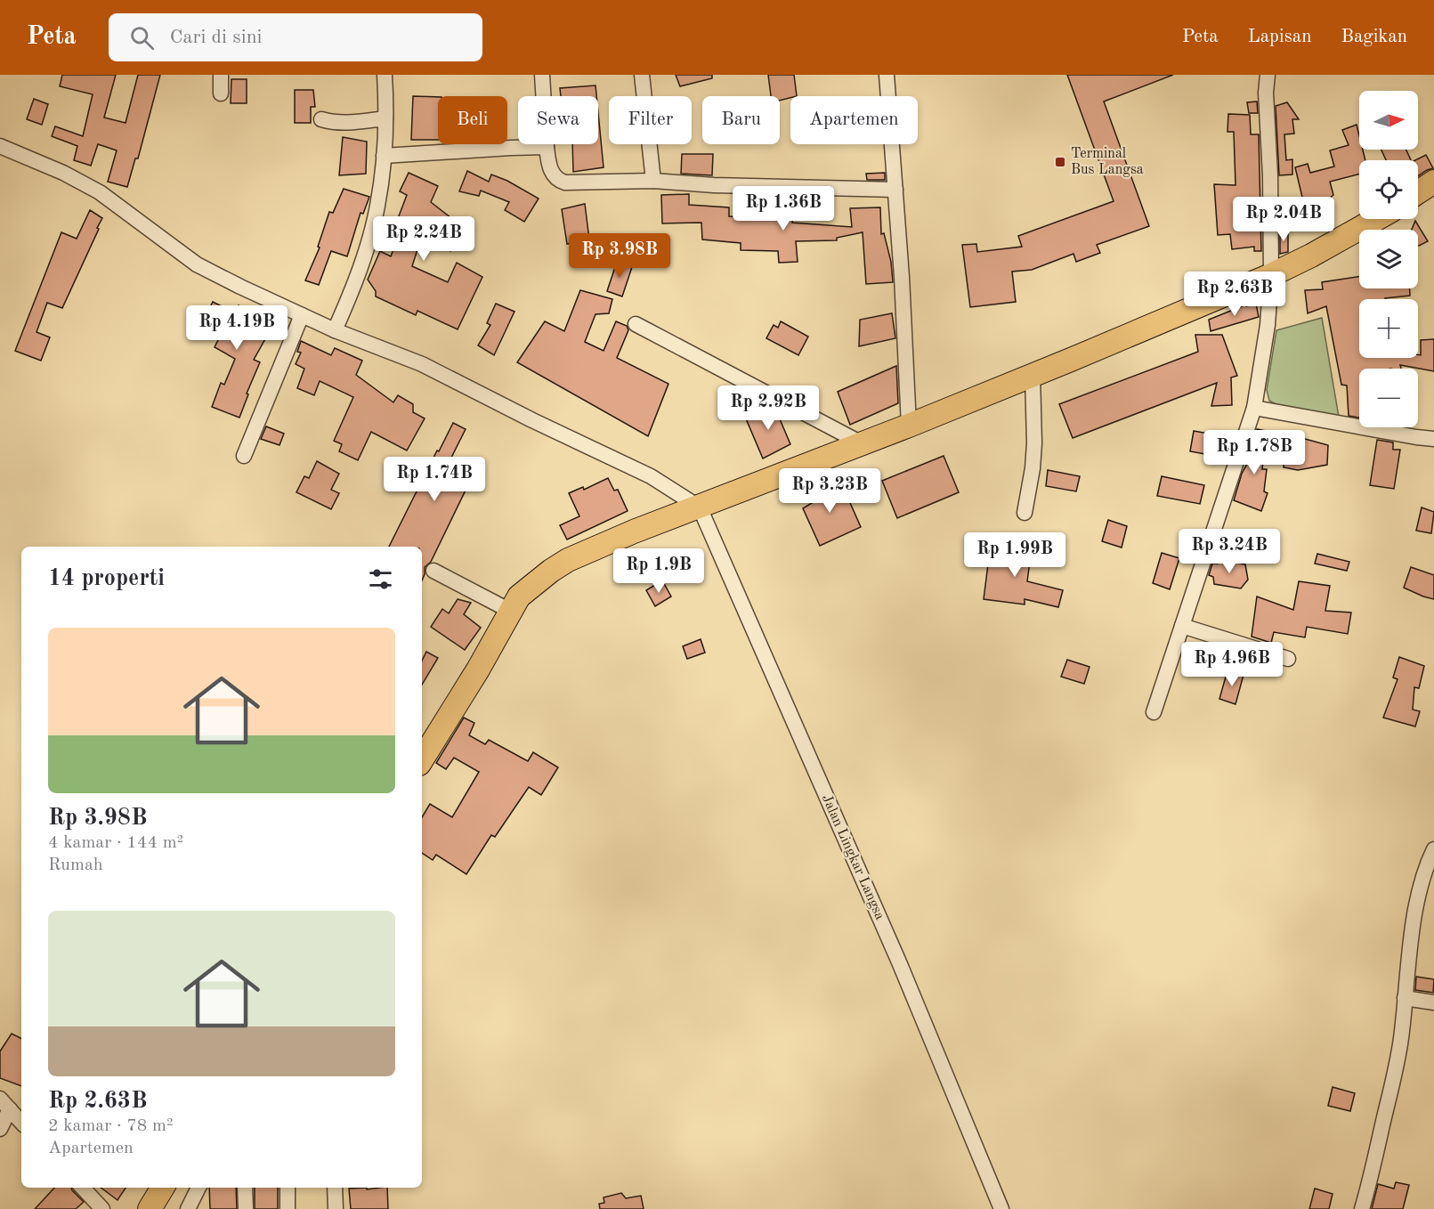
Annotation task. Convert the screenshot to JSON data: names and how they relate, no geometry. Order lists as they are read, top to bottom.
{
  "streets": {
    "street": ["Jalan Lingkar Langsa"]
  },
  "places": {
    "transit": ["Terminal Bus Langsa"]
  },
  "north": "right",
  "page": {
    "header": "Peta",
    "search": "Cari di sini",
    "nav": ["Peta", "Lapisan", "Bagikan"],
    "map_buttons": ["+", "−"],
    "chip": [
      "Beli",
      "Sewa",
      "Filter",
      "Baru",
      "Apartemen"
    ],
    "price": [
      "Rp 1.36B",
      "Rp 2.04B",
      "Rp 2.24B",
      "Rp 3.98B",
      "Rp 2.63B",
      "Rp 4.19B",
      "Rp 2.92B",
      "Rp 1.78B",
      "Rp 1.74B",
      "Rp 3.23B",
      "Rp 3.24B",
      "Rp 1.99B",
      "Rp 1.9B",
      "Rp 4.96B"
    ],
    "heading": "14 properti",
    "list": [
      {
        "name": "Rp 3.98B",
        "note": "4 kamar · 144 m² · Rumah"
      },
      {
        "name": "Rp 2.63B",
        "note": "2 kamar · 78 m² · Apartemen"
      }
    ]
  }
}
